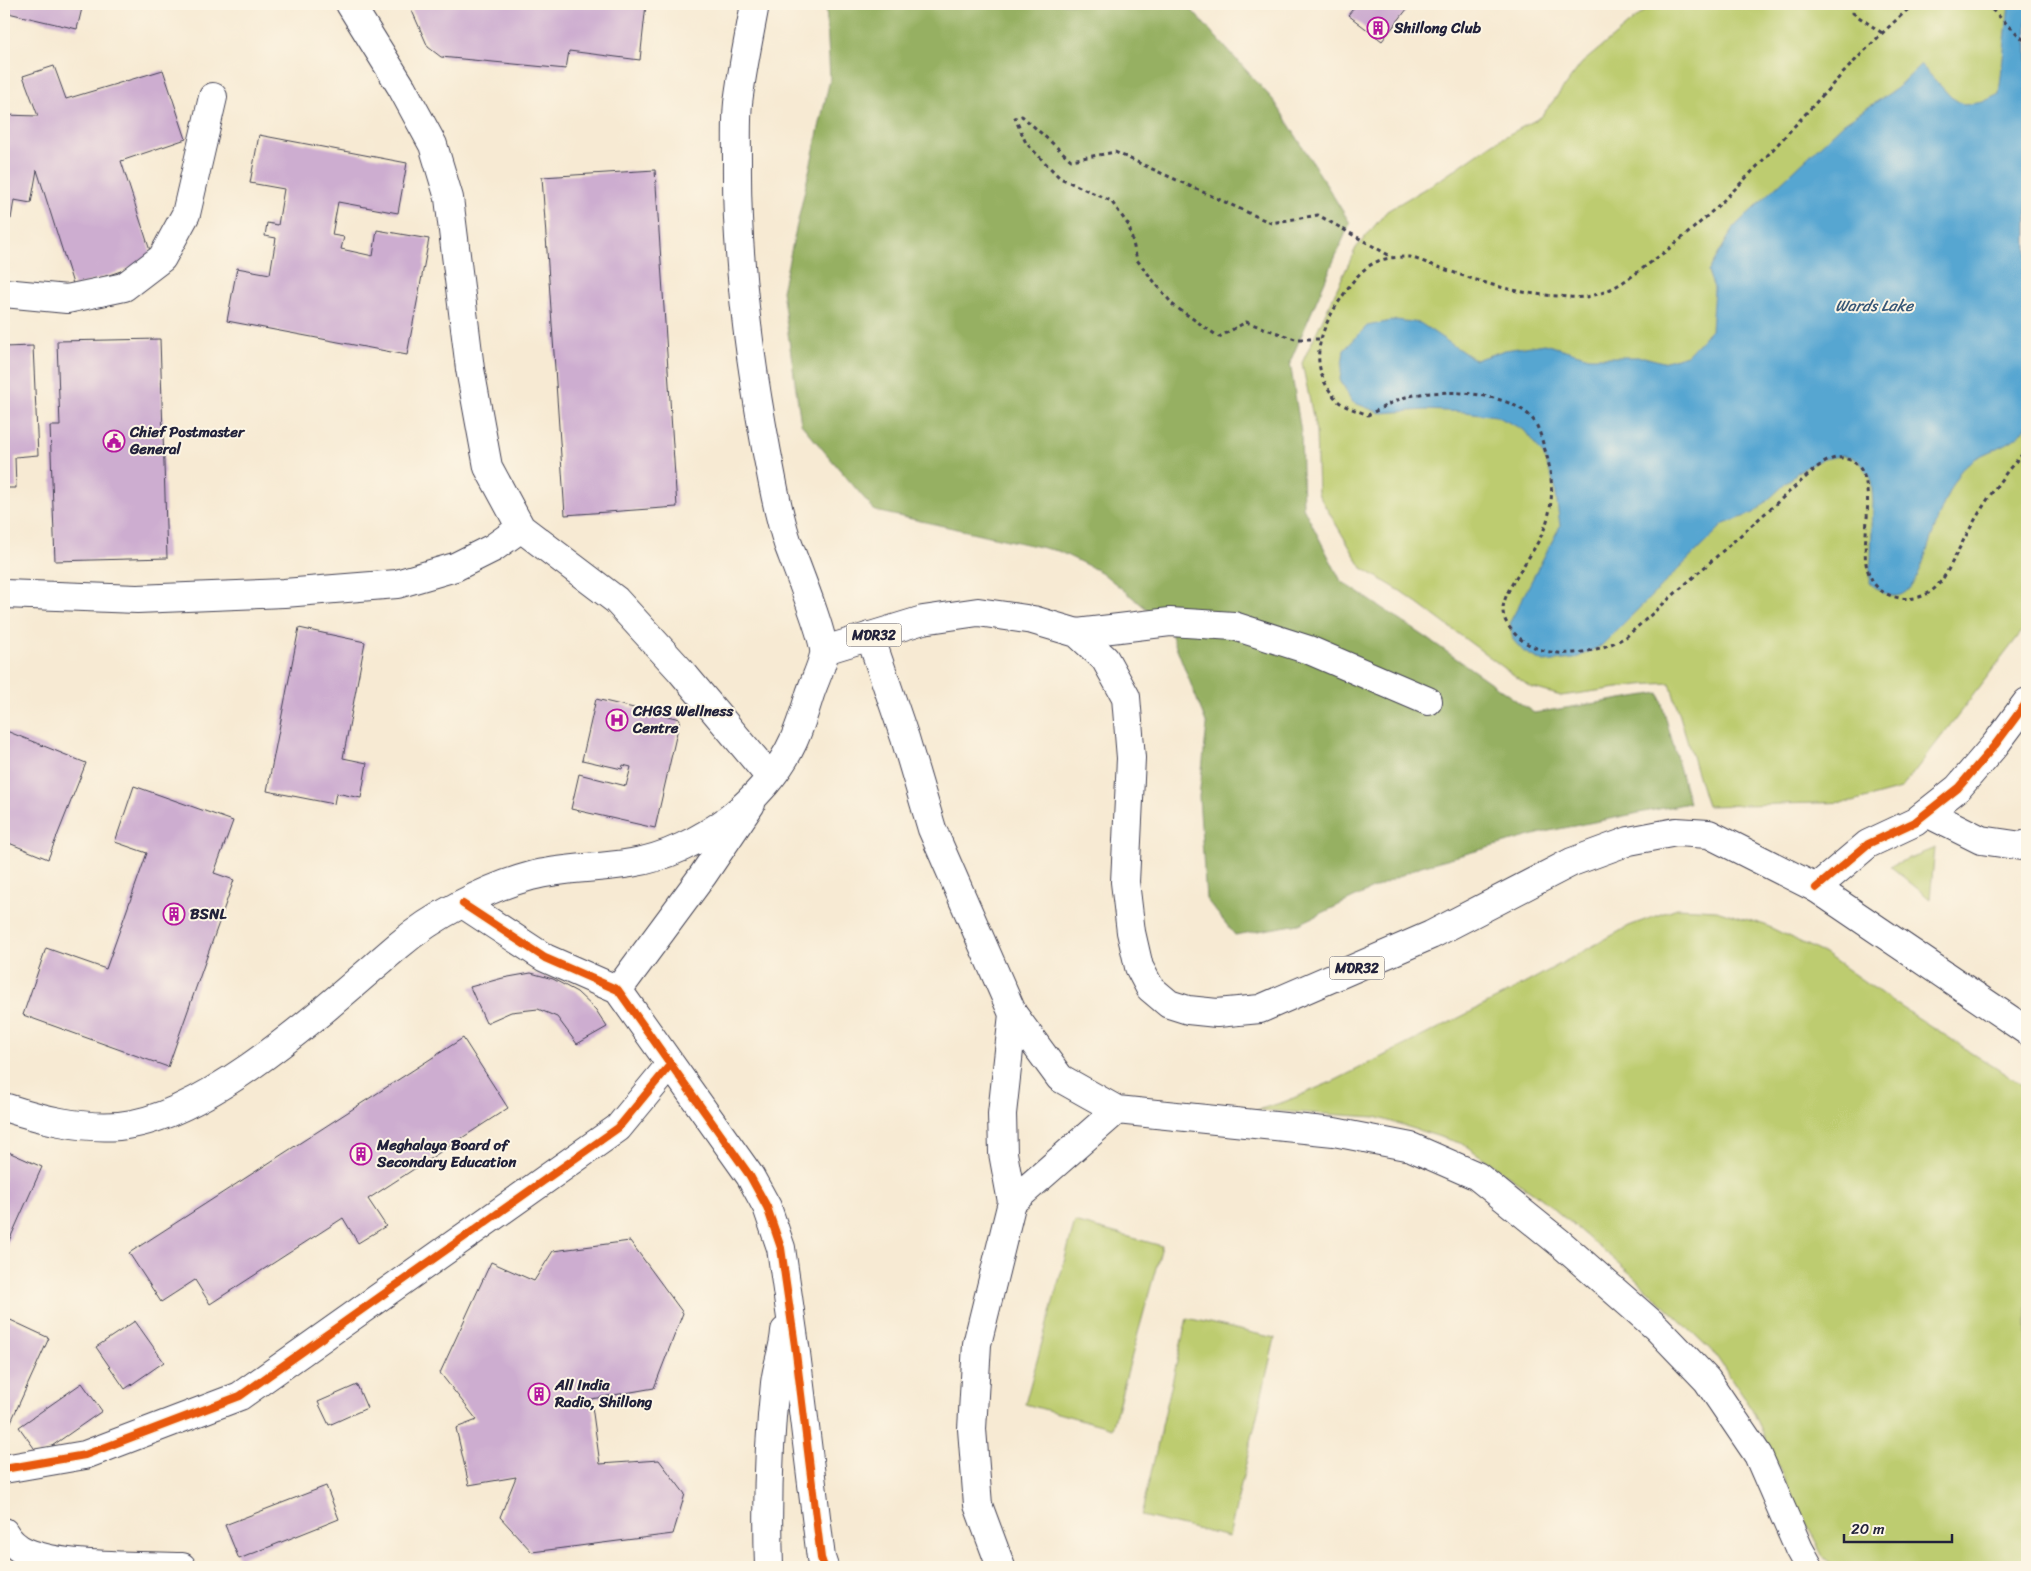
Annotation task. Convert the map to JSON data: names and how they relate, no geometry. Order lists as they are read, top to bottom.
{
  "streets": {
    "main road": ["MDR32"]
  },
  "water": ["Wards Lake"],
  "places": {
    "building": [
      "Shillong Club",
      "BSNL",
      "Meghalaya Board of Secondary Education",
      "All India Radio, Shillong"
    ],
    "public building": ["Chief Postmaster General"],
    "hospital": ["CHGS Wellness Centre"]
  },
  "scale_bar": "20 m"
}
